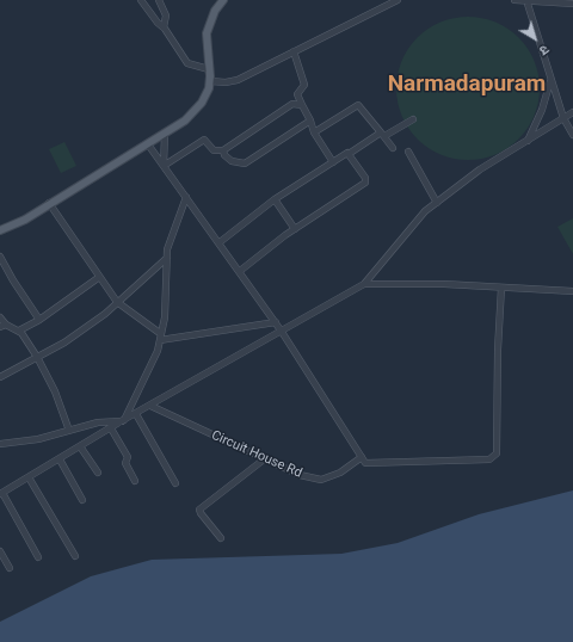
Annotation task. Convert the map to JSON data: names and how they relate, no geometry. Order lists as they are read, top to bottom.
{
  "streets": {
    "street": ["Circuit House Rd"]
  },
  "districts": ["Narmadapuram"],
  "north": "bottom right"
}
